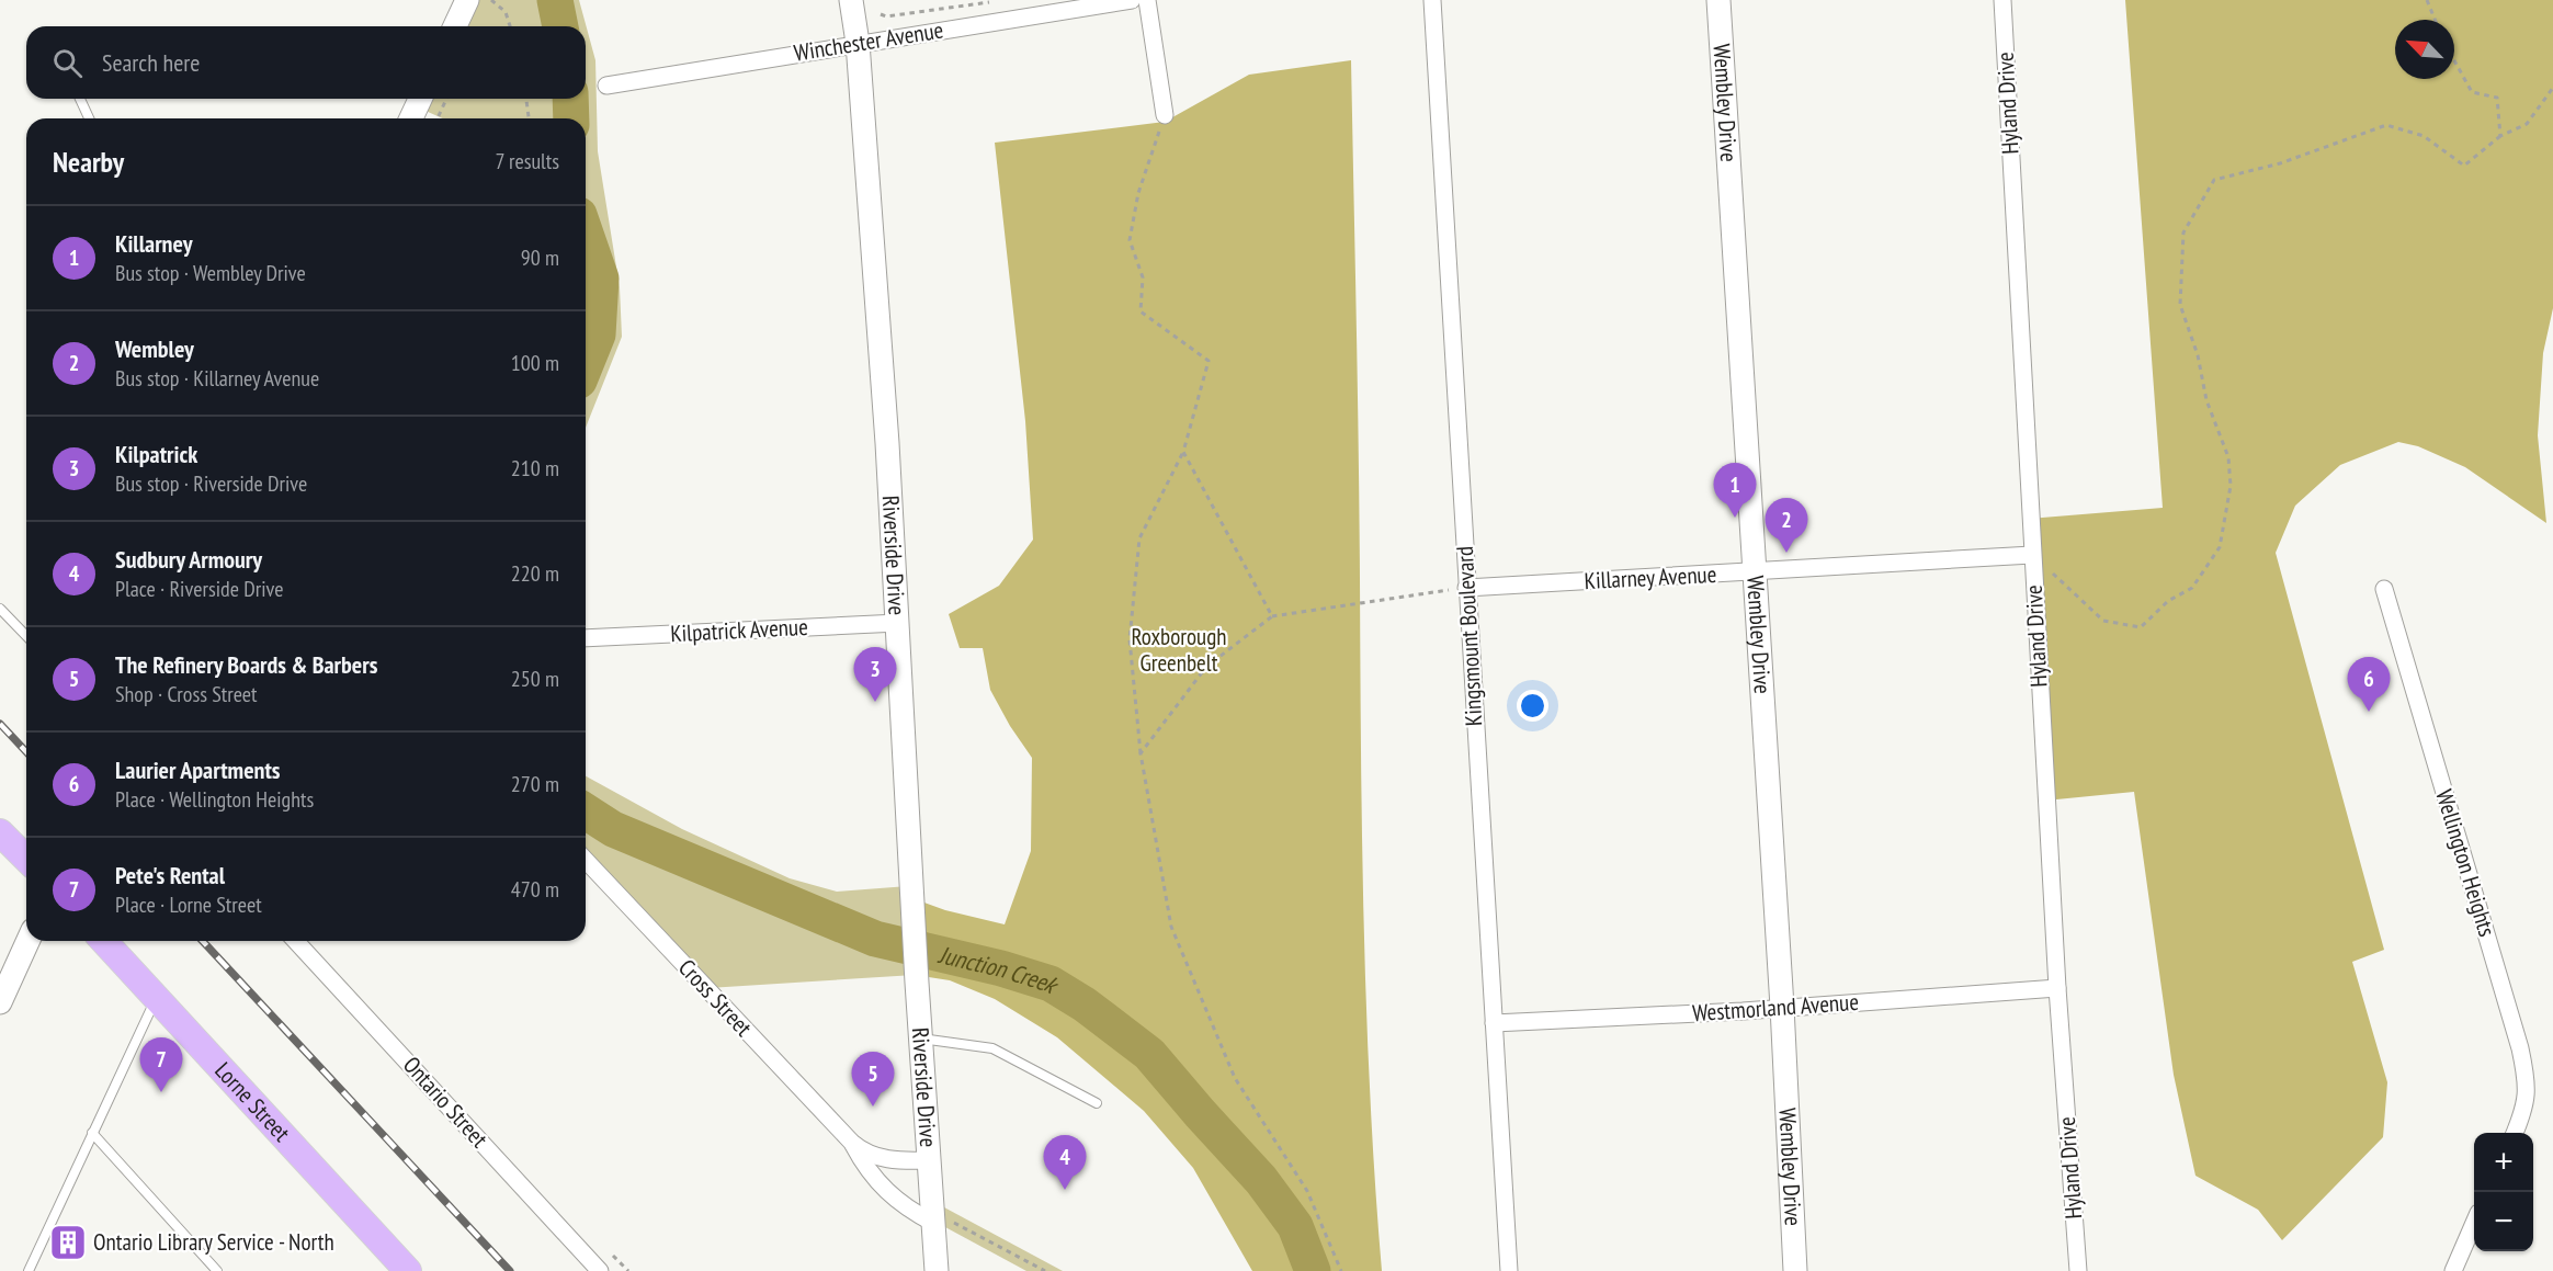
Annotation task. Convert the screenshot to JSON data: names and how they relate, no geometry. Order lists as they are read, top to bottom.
{
  "streets": {
    "main road": ["Lorne Street"],
    "street": [
      "Winchester Avenue",
      "Wembley Drive",
      "Hyland Drive",
      "Riverside Drive",
      "Killarney Avenue",
      "Kilpatrick Avenue",
      "Kingsmount Boulevard",
      "Wellington Heights",
      "Cross Street",
      "Westmorland Avenue",
      "Ontario Street"
    ]
  },
  "crossings": [
    ["Winchester Avenue", "Riverside Drive"],
    ["Wembley Drive", "Killarney Avenue"],
    ["Wembley Drive", "Westmorland Avenue"],
    ["Hyland Drive", "Killarney Avenue"],
    ["Hyland Drive", "Westmorland Avenue"],
    ["Riverside Drive", "Kilpatrick Avenue"],
    ["Riverside Drive", "Cross Street"],
    ["Killarney Avenue", "Kingsmount Boulevard"],
    ["Kingsmount Boulevard", "Westmorland Avenue"]
  ],
  "water": ["Junction Creek"],
  "parks": ["Roxborough Greenbelt"],
  "places": {
    "building": ["Ontario Library Service - North"]
  },
  "north": "top left",
  "page": {
    "search": "Search here",
    "heading": ["Nearby", "7 results"],
    "list": [
      {
        "mark": "1",
        "name": "Killarney",
        "note": "Bus stop · Wembley Drive",
        "value": "90 m"
      },
      {
        "mark": "2",
        "name": "Wembley",
        "note": "Bus stop · Killarney Avenue",
        "value": "100 m"
      },
      {
        "mark": "3",
        "name": "Kilpatrick",
        "note": "Bus stop · Riverside Drive",
        "value": "210 m"
      },
      {
        "mark": "4",
        "name": "Sudbury Armoury",
        "note": "Place · Riverside Drive",
        "value": "220 m"
      },
      {
        "mark": "5",
        "name": "The Refinery Boards & Barbers",
        "note": "Shop · Cross Street",
        "value": "250 m"
      },
      {
        "mark": "6",
        "name": "Laurier Apartments",
        "note": "Place · Wellington Heights",
        "value": "270 m"
      },
      {
        "mark": "7",
        "name": "Pete's Rental",
        "note": "Place · Lorne Street",
        "value": "470 m"
      }
    ],
    "pins": [
      "1",
      "2",
      "3",
      "6",
      "7",
      "5",
      "4"
    ],
    "map_buttons": ["+", "−"]
  }
}
